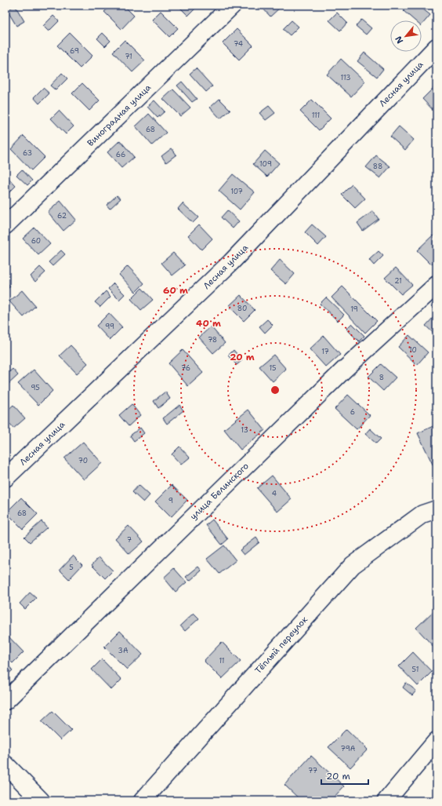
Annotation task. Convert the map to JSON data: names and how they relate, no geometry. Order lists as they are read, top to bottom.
{
  "streets": {
    "street": [
      "Лесная улица",
      "Виноградная улица",
      "улица Белинского",
      "Тёплый переулок"
    ]
  },
  "house_numbers": [
    "74",
    "69",
    "71",
    "113",
    "111",
    "68",
    "63",
    "66",
    "109",
    "88",
    "107",
    "62",
    "60",
    "21",
    "80",
    "19",
    "99",
    "78",
    "10",
    "17",
    "76",
    "15",
    "8",
    "95",
    "6",
    "13",
    "70",
    "4",
    "9",
    "68",
    "7",
    "5",
    "3А",
    "11",
    "51",
    "79А",
    "77"
  ],
  "scale_bar": "20 m",
  "north": "bottom left",
  "rings": ["60 m", "40 m", "20 m"]
}
